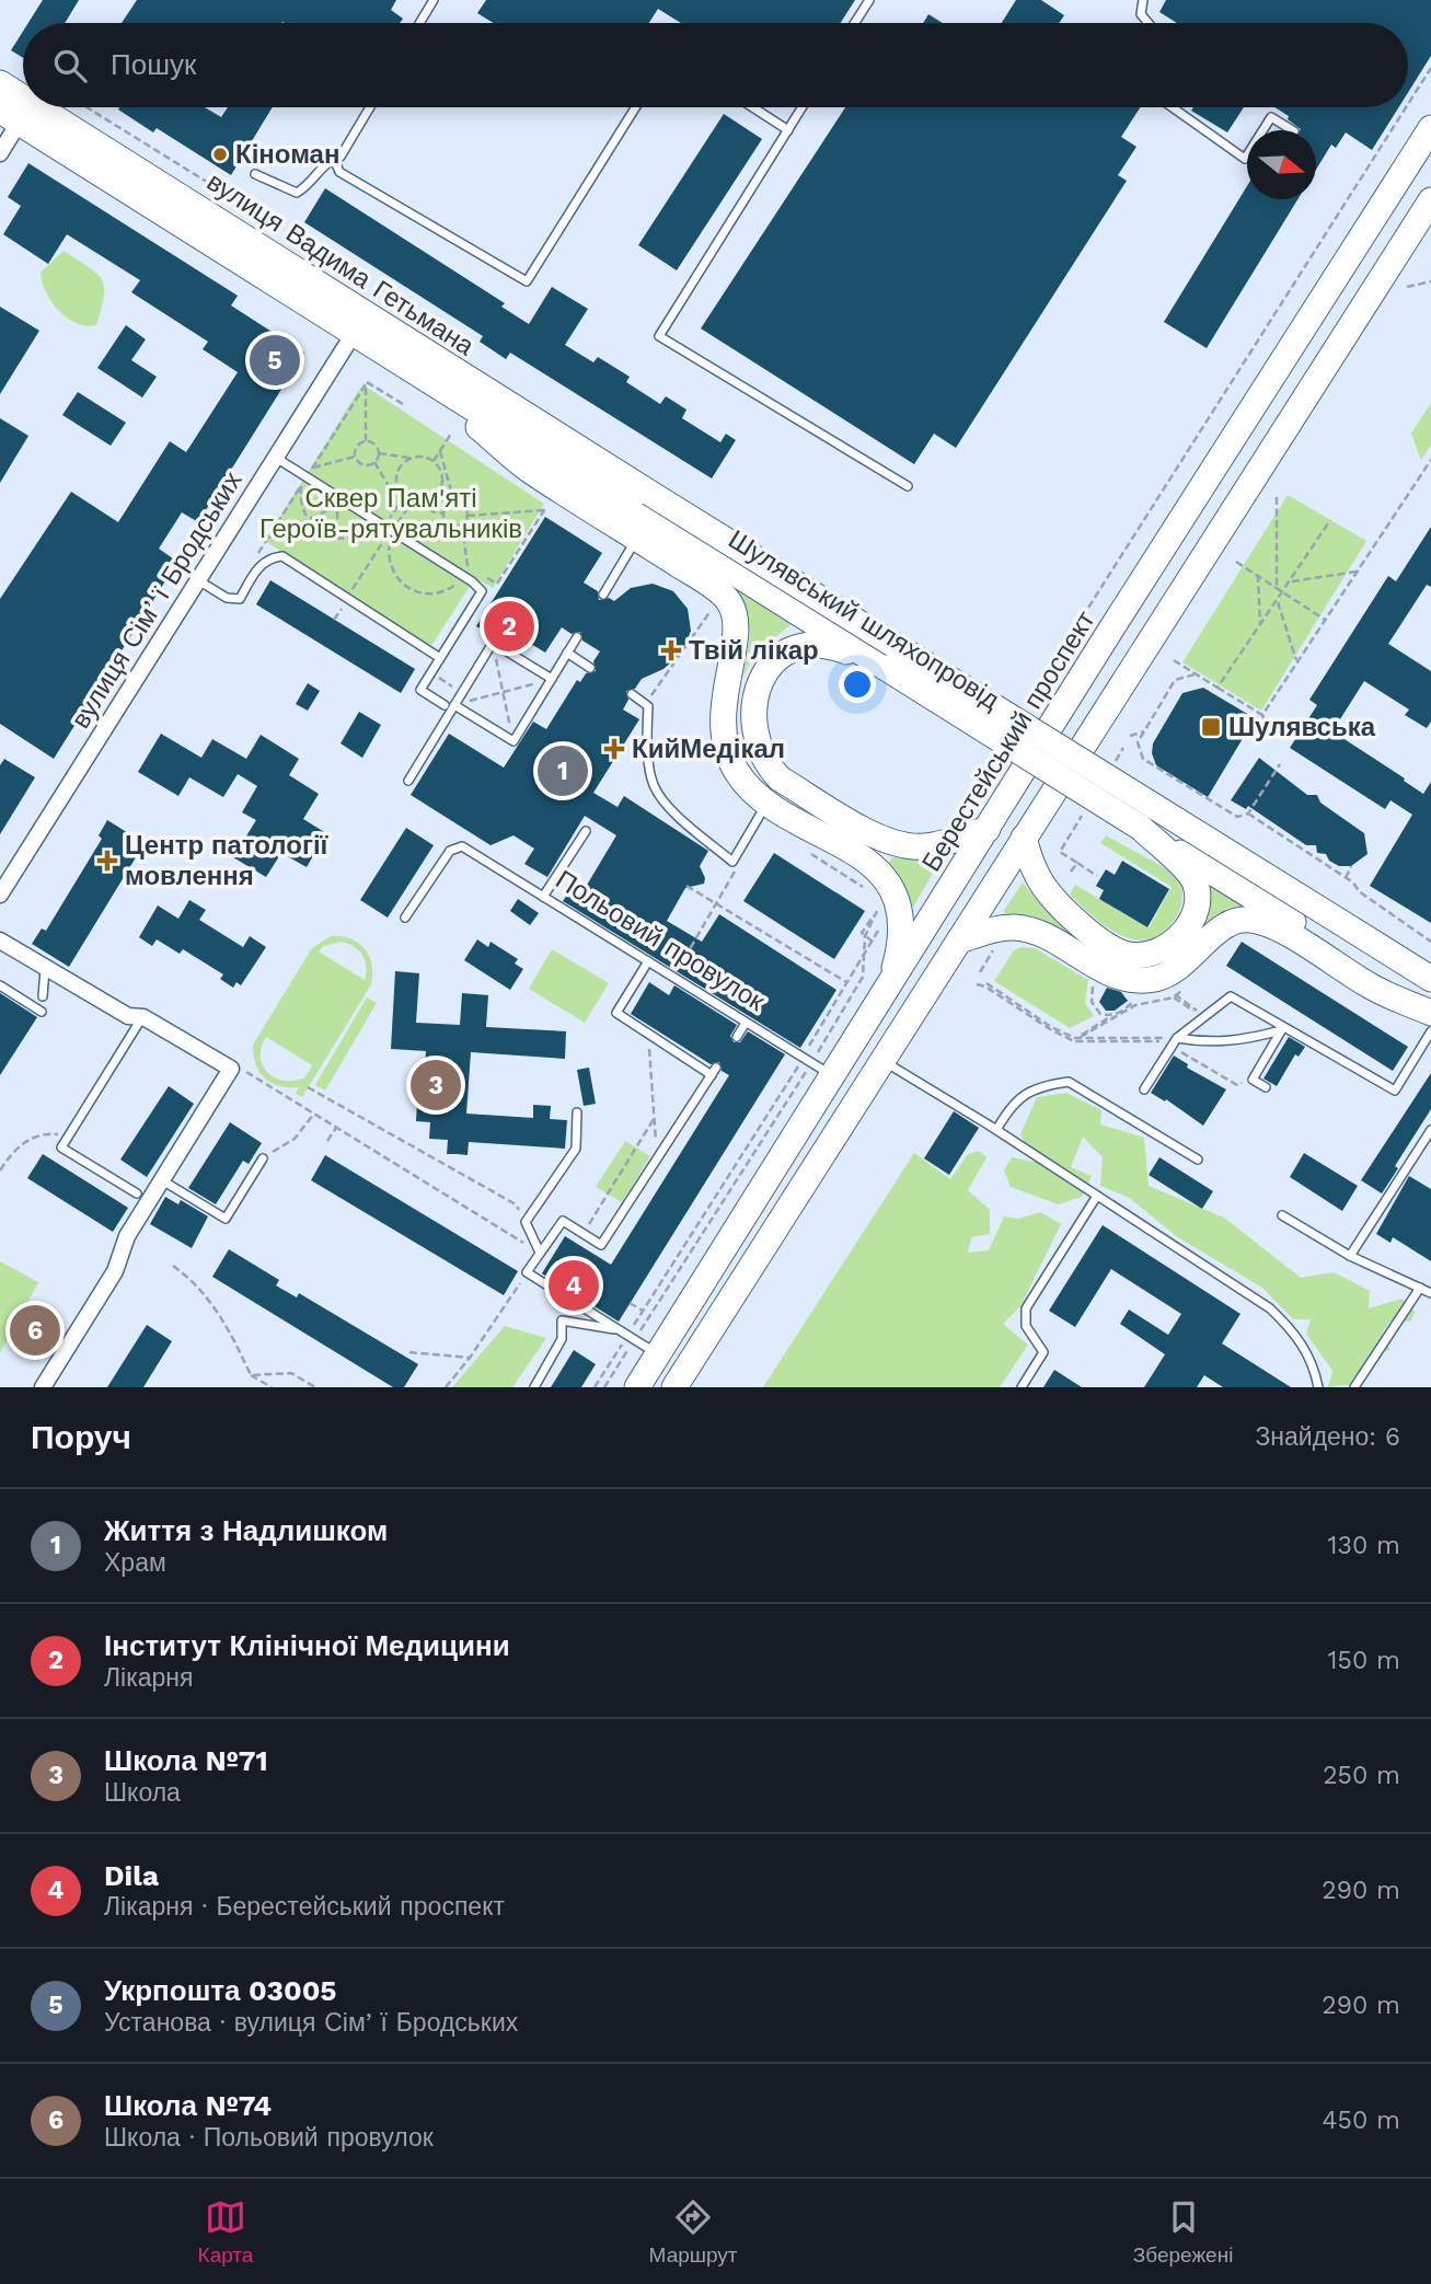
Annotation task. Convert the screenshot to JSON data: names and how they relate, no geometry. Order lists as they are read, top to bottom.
{
  "streets": {
    "main road": ["вулиця Вадима Гетьмана", "Шулявський шляхопровід", "Берестейський проспект"],
    "street": ["вулиця Сімʼї Бродських"],
    "lane": ["Польовий провулок"]
  },
  "crossings": [
    ["вулиця Вадима Гетьмана", "вулиця Сімʼї Бродських"],
    ["вулиця Вадима Гетьмана", "Шулявський шляхопровід"],
    ["Берестейський проспект", "Польовий провулок"]
  ],
  "parks": ["Сквер Пам'яті Героїв-рятувальників"],
  "places": {
    "other": ["Кіноман"],
    "health": ["Твій лікар", "КийМедікал", "Центр патології мовлення"],
    "transit": ["Шулявська"]
  },
  "north": "right",
  "page": {
    "search": "Пошук",
    "pins": [
      "5",
      "2",
      "1",
      "3",
      "4",
      "6"
    ],
    "heading": ["Поруч", "Знайдено: 6"],
    "list": [
      {
        "mark": "1",
        "name": "Життя з Надлишком",
        "note": "Храм",
        "value": "130 m"
      },
      {
        "mark": "2",
        "name": "Інститут Клінічної Медицини",
        "note": "Лікарня",
        "value": "150 m"
      },
      {
        "mark": "3",
        "name": "Школа №71",
        "note": "Школа",
        "value": "250 m"
      },
      {
        "mark": "4",
        "name": "Dila",
        "note": "Лікарня · Берестейський проспект",
        "value": "290 m"
      },
      {
        "mark": "5",
        "name": "Укрпошта 03005",
        "note": "Установа · вулиця Сімʼї Бродських",
        "value": "290 m"
      },
      {
        "mark": "6",
        "name": "Школа №74",
        "note": "Школа · Польовий провулок",
        "value": "450 m"
      }
    ],
    "nav": ["Карта", "Маршрут", "Збережені"]
  }
}
